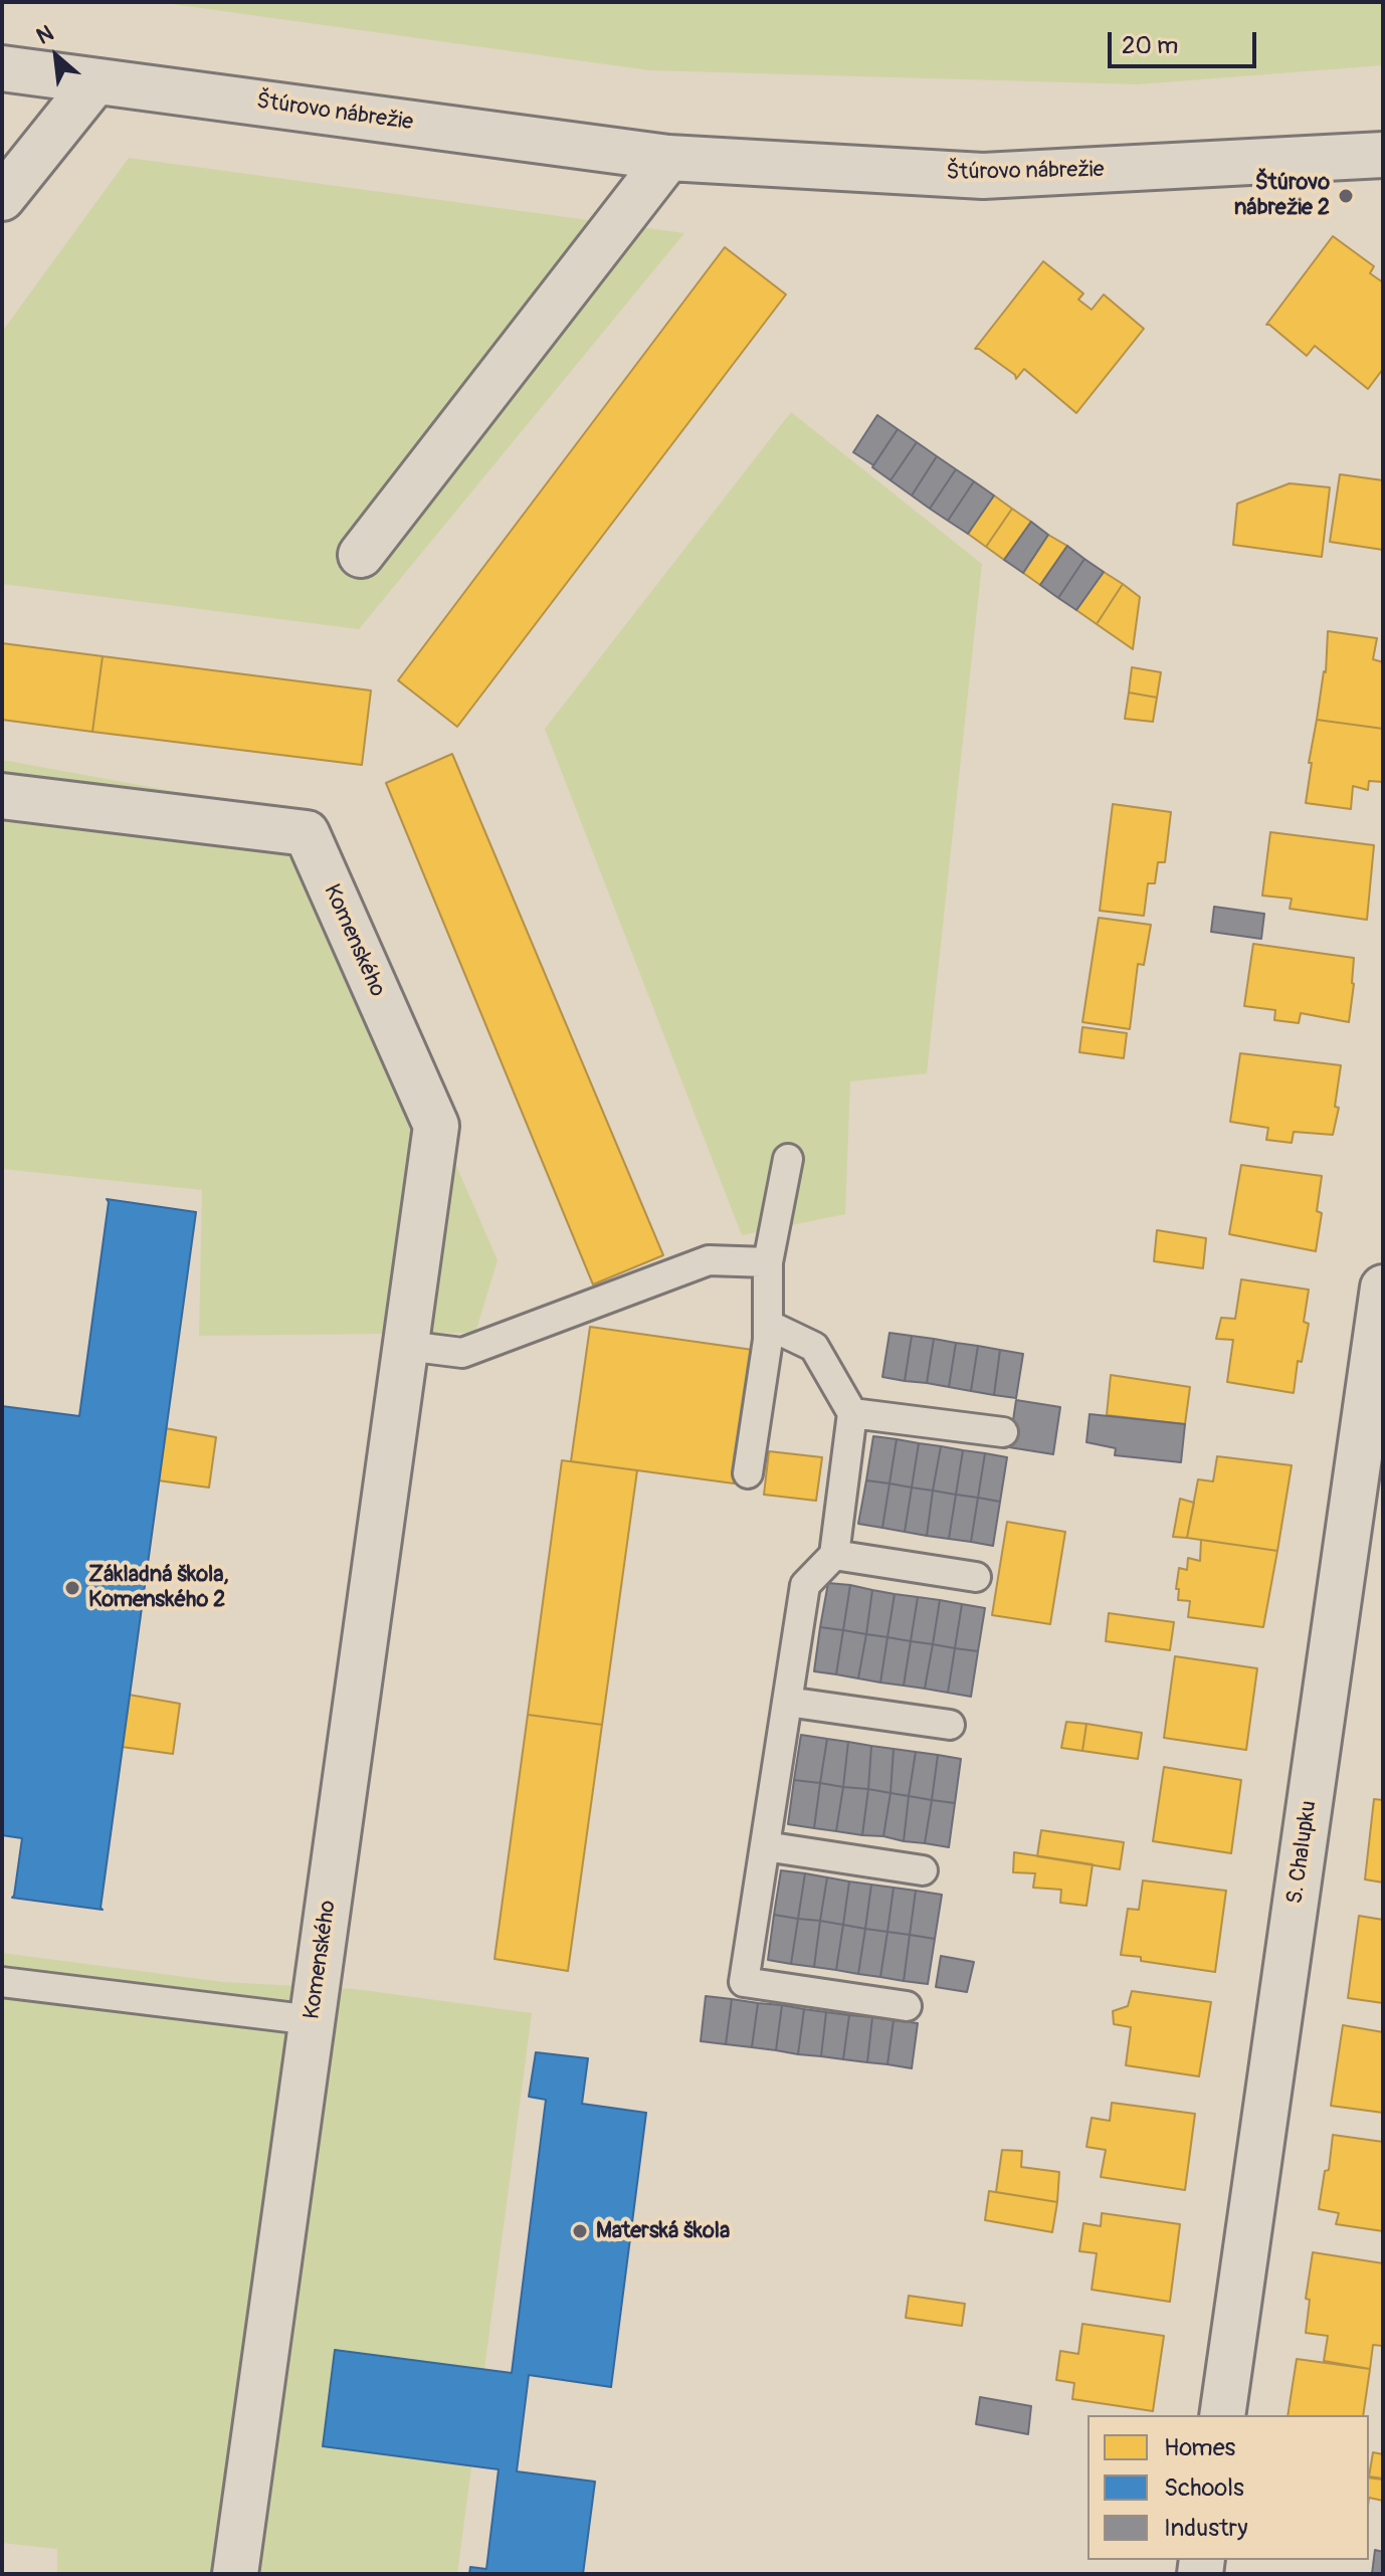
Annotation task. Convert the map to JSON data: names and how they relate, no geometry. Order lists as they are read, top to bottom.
{
  "streets": {
    "street": ["Štúrovo nábrežie", "Komenského", "S. Chalupku"]
  },
  "places": ["Štúrovo nábrežie 2", "Základná škola, Komenského 2", "Materská škola"],
  "legend": ["Homes", "Schools", "Industry"],
  "scale_bar": "20 m",
  "north": "top left"
}
